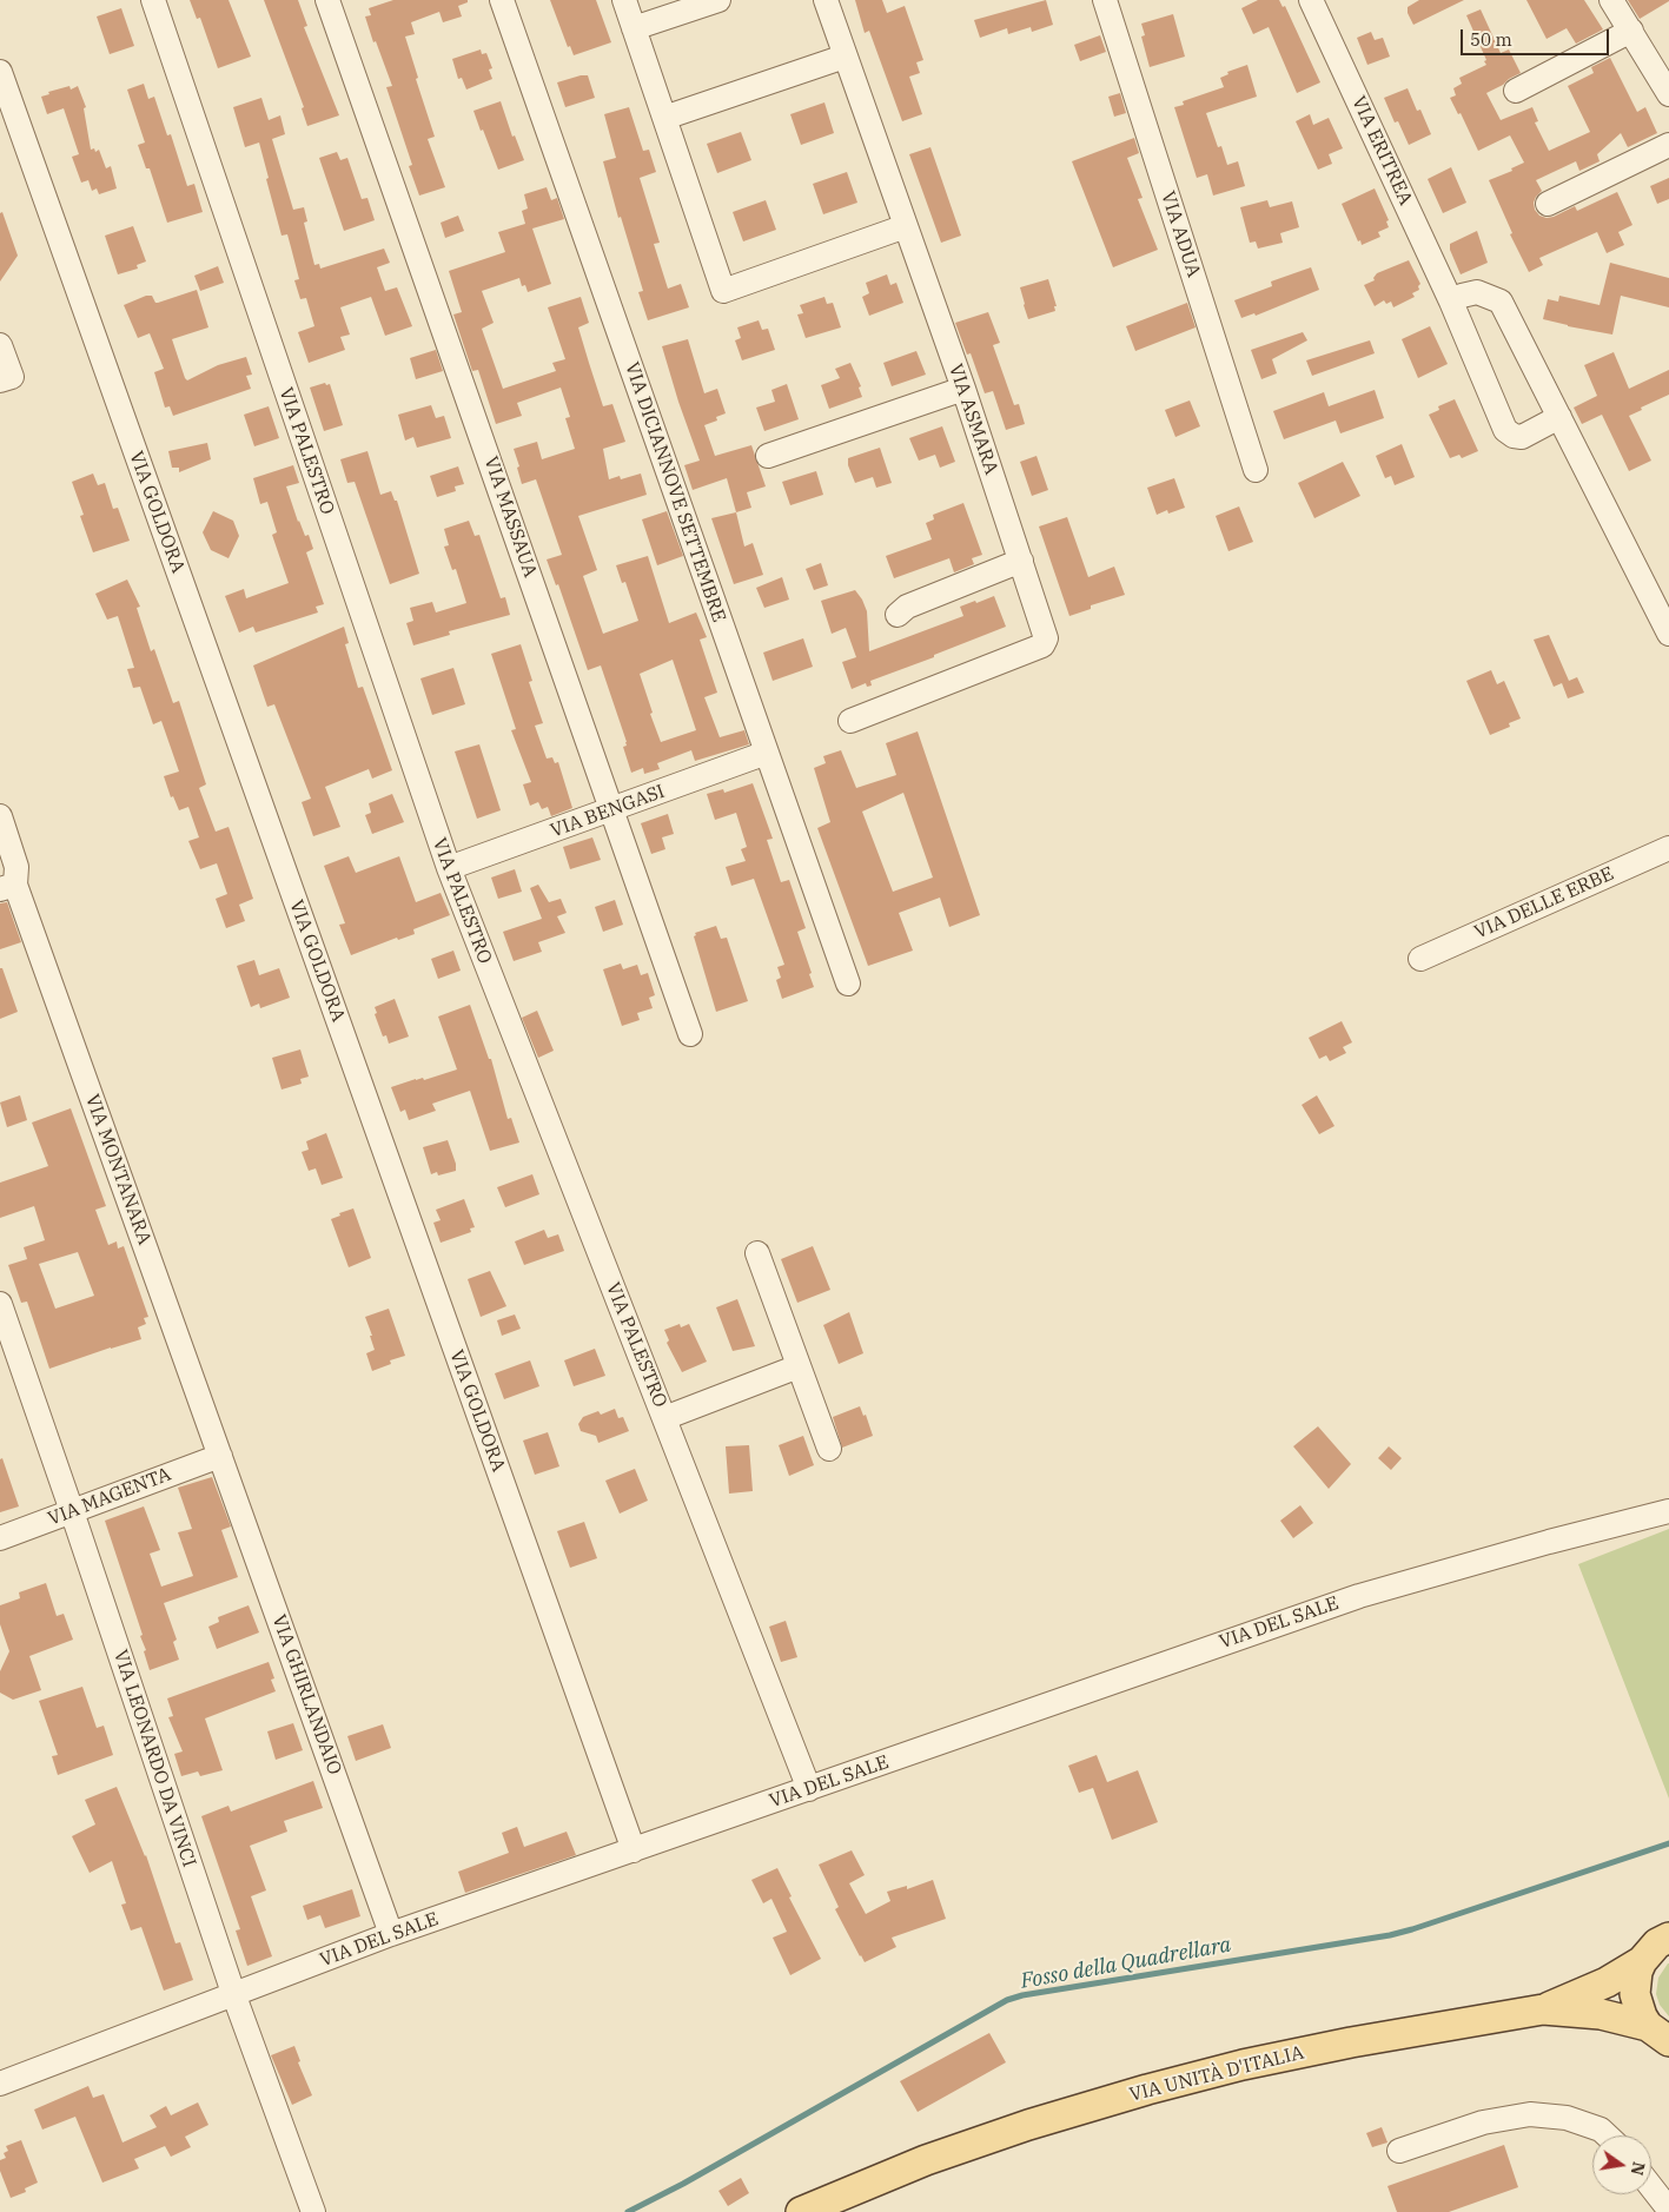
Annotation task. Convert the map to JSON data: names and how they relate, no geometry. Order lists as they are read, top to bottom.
{
  "streets": {
    "main road": ["VIA UNITÀ D'ITALIA"],
    "street": [
      "VIA ERITREA",
      "VIA ADUA",
      "VIA ASMARA",
      "VIA PALESTRO",
      "VIA DICIANNOVE SETTEMBRE",
      "VIA GOLDORA",
      "VIA MASSAUA",
      "VIA BENGASI",
      "VIA DELLE ERBE",
      "VIA MONTANARA",
      "VIA MAGENTA",
      "VIA DEL SALE",
      "VIA GHIRLANDAIO",
      "VIA LEONARDO DA VINCI"
    ]
  },
  "crossings": [
    ["VIA PALESTRO", "VIA BENGASI"],
    ["VIA PALESTRO", "VIA DEL SALE"],
    ["VIA DICIANNOVE SETTEMBRE", "VIA BENGASI"],
    ["VIA GOLDORA", "VIA DEL SALE"],
    ["VIA MASSAUA", "VIA BENGASI"],
    ["VIA MONTANARA", "VIA MAGENTA"],
    ["VIA MONTANARA", "VIA GHIRLANDAIO"],
    ["VIA MAGENTA", "VIA GHIRLANDAIO"],
    ["VIA MAGENTA", "VIA LEONARDO DA VINCI"],
    ["VIA DEL SALE", "VIA GHIRLANDAIO"],
    ["VIA DEL SALE", "VIA LEONARDO DA VINCI"]
  ],
  "water": ["Fosso della Quadrellara"],
  "scale_bar": "50 m",
  "north": "right"
}
